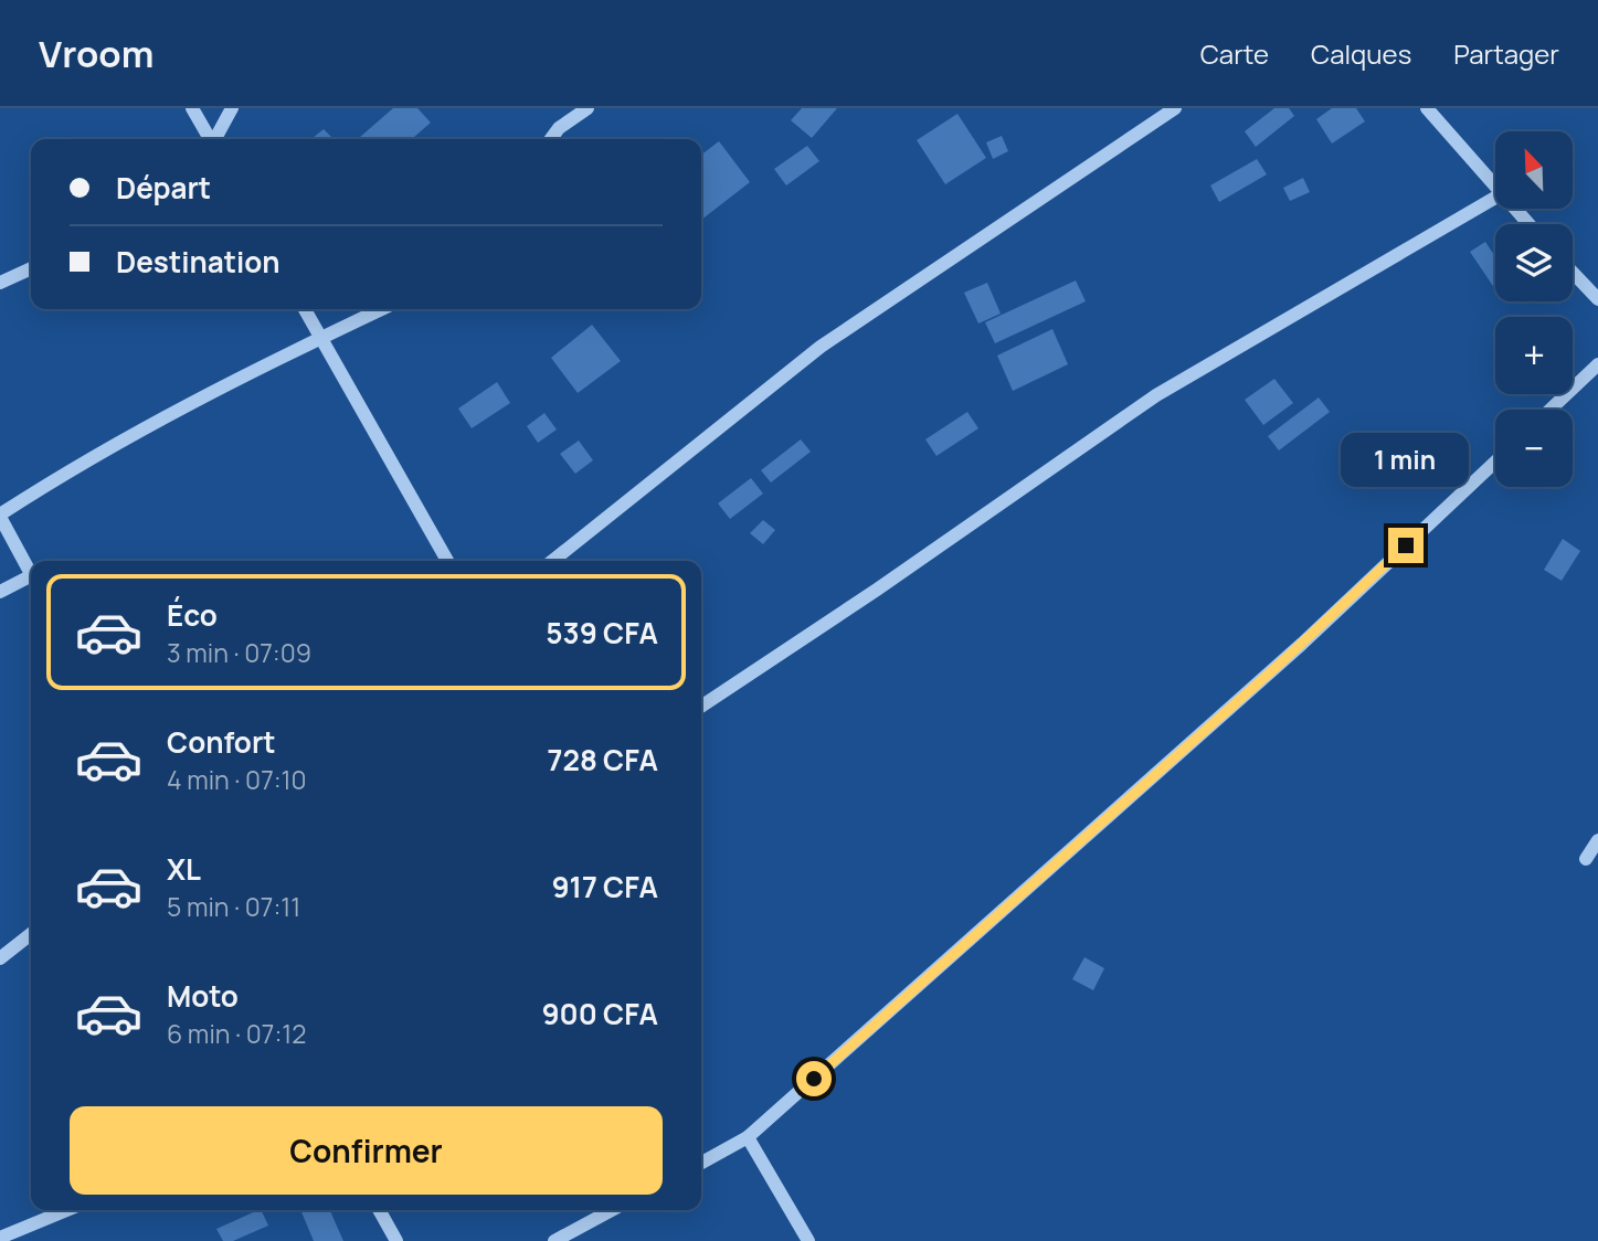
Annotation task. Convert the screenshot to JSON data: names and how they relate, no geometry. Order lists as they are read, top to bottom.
{
  "north": "top left",
  "page": {
    "header": "Vroom",
    "nav": ["Carte", "Calques", "Partager"],
    "map_buttons": ["+", "−"],
    "banner": ["Départ", "Destination"],
    "bubble": "1 min",
    "list": [
      {
        "name": "Éco",
        "note": "3 min · 07:09",
        "value": "539 CFA"
      },
      {
        "name": "Confort",
        "note": "4 min · 07:10",
        "value": "728 CFA"
      },
      {
        "name": "XL",
        "note": "5 min · 07:11",
        "value": "917 CFA"
      },
      {
        "name": "Moto",
        "note": "6 min · 07:12",
        "value": "900 CFA"
      }
    ],
    "buttons": "Confirmer"
  }
}
